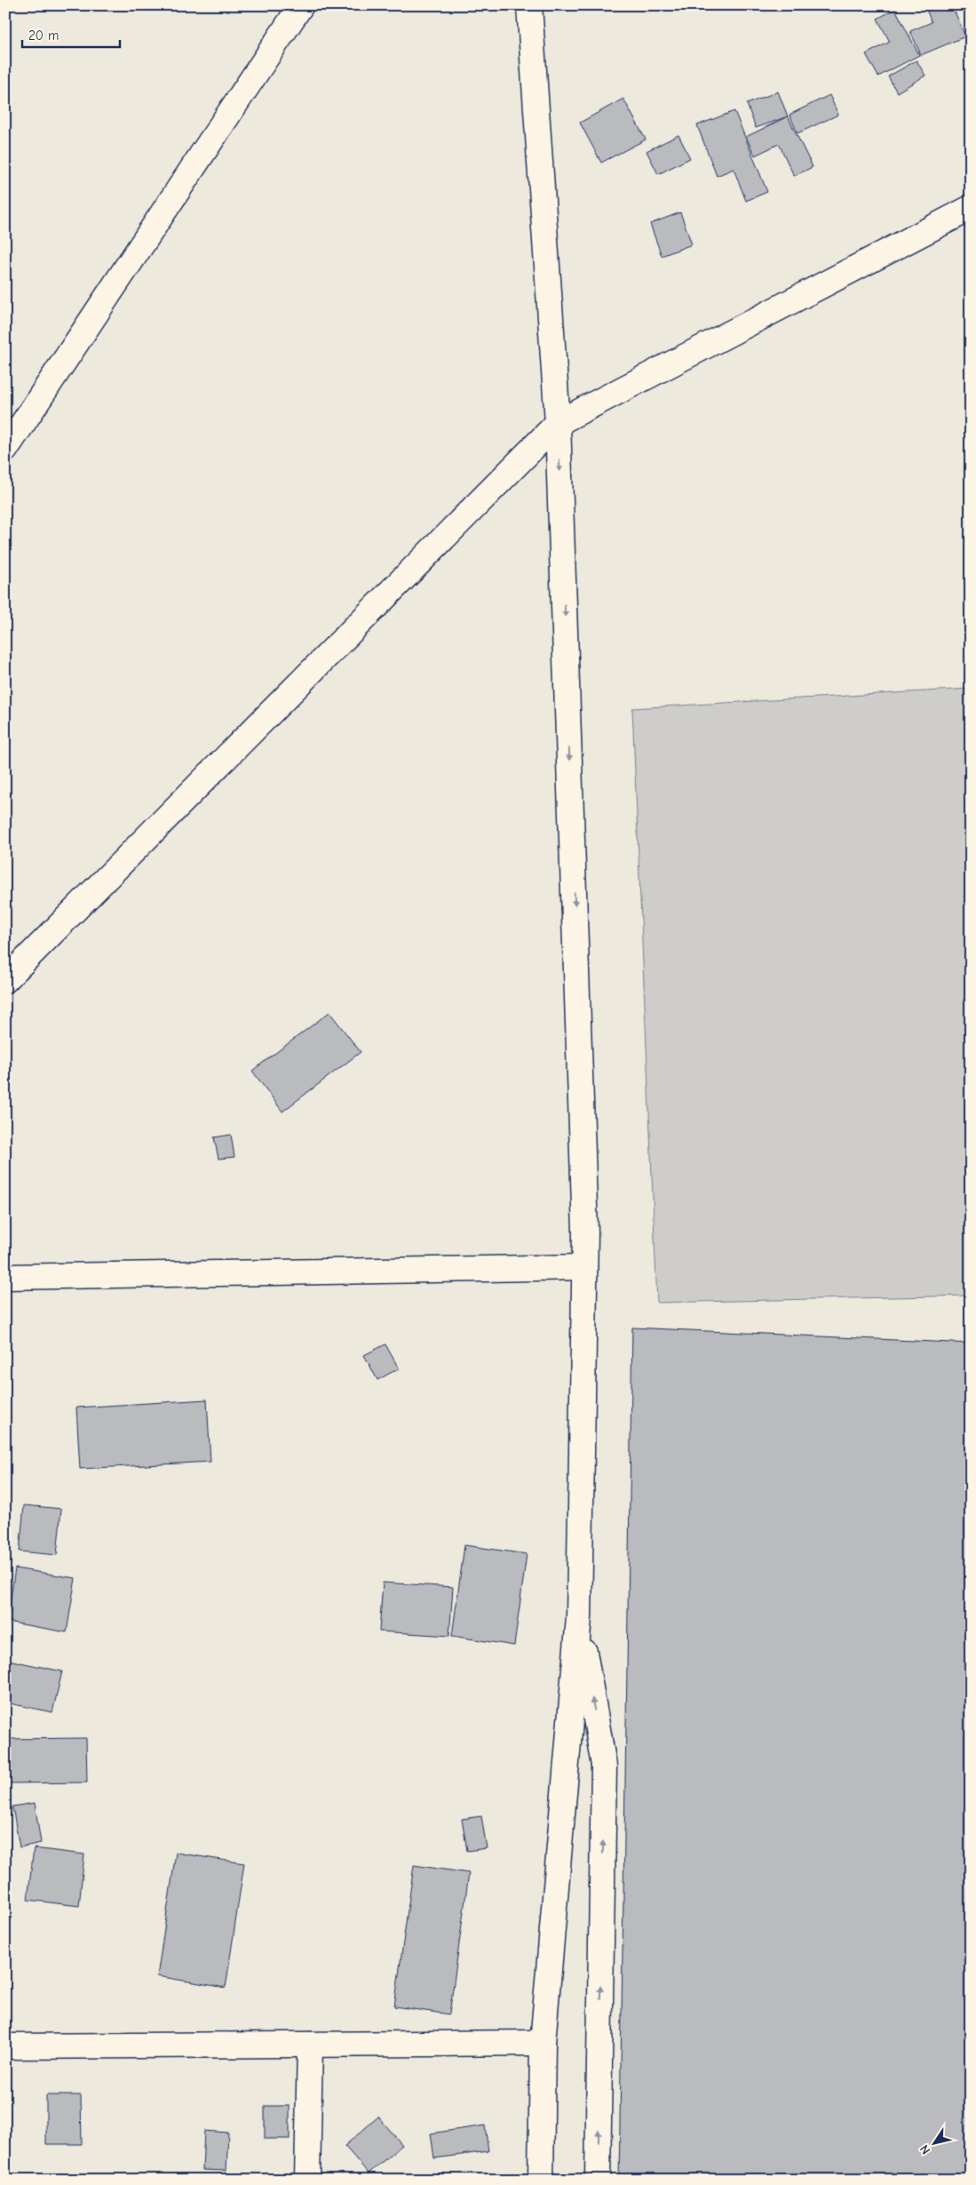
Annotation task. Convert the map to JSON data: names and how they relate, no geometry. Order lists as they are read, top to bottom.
{
  "scale_bar": "20 m",
  "north": "bottom left"
}
